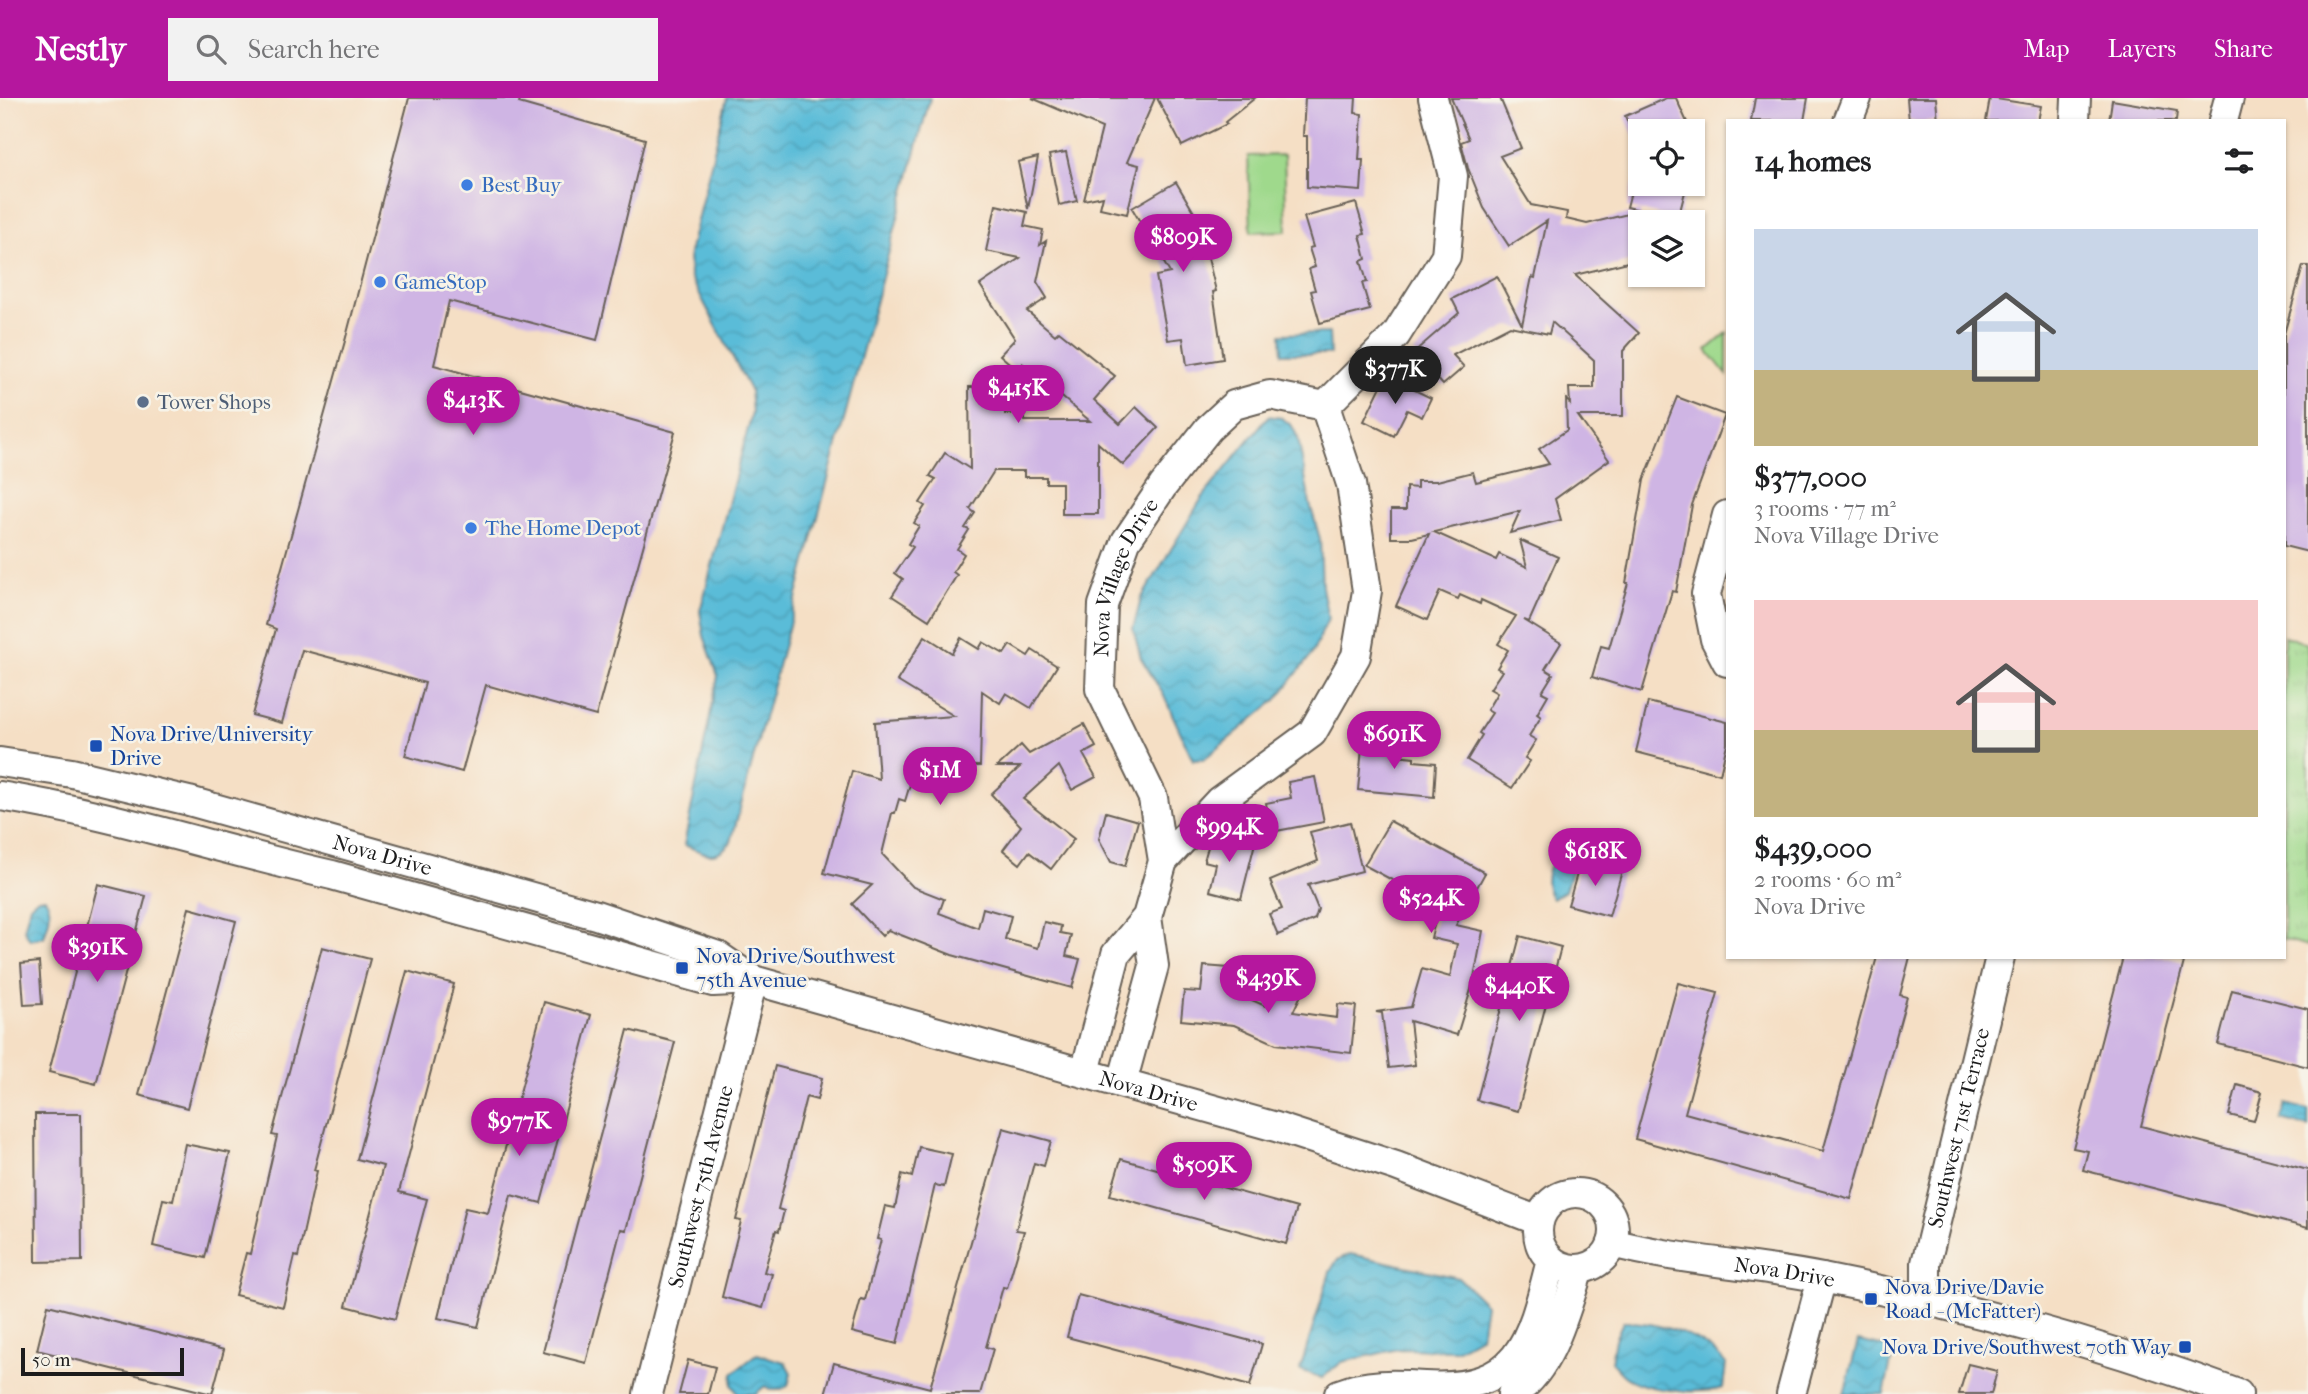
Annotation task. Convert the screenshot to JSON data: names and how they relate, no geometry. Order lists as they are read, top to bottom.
{
  "streets": {
    "street": [
      "Nova Village Drive",
      "Nova Drive",
      "Southwest 71st Terrace",
      "Southwest 75th Avenue"
    ]
  },
  "crossings": [
    ["Nova Village Drive", "Nova Drive"],
    ["Nova Drive", "Southwest 71st Terrace"],
    ["Nova Drive", "Southwest 75th Avenue"]
  ],
  "places": {
    "other": [
      "Best Buy",
      "GameStop",
      "Tower Shops",
      "The Home Depot"
    ],
    "transit": [
      "Nova Drive/University Drive",
      "Nova Drive/Southwest 75th Avenue",
      "Nova Drive/Davie Road - (McFatter)",
      "Nova Drive/Southwest 70th Way"
    ]
  },
  "scale_bar": "50 m",
  "page": {
    "header": "Nestly",
    "search": "Search here",
    "nav": ["Map", "Layers", "Share"],
    "heading": "14 homes",
    "list": [
      {
        "name": "$377,000",
        "note": "3 rooms · 77 m² · Nova Village Drive"
      },
      {
        "name": "$439,000",
        "note": "2 rooms · 60 m² · Nova Drive"
      }
    ],
    "price": [
      "$809K",
      "$377K",
      "$415K",
      "$413K",
      "$691K",
      "$1M",
      "$994K",
      "$618K",
      "$524K",
      "$391K",
      "$439K",
      "$440K",
      "$977K",
      "$509K"
    ],
    "scale": "50 m"
  }
}
